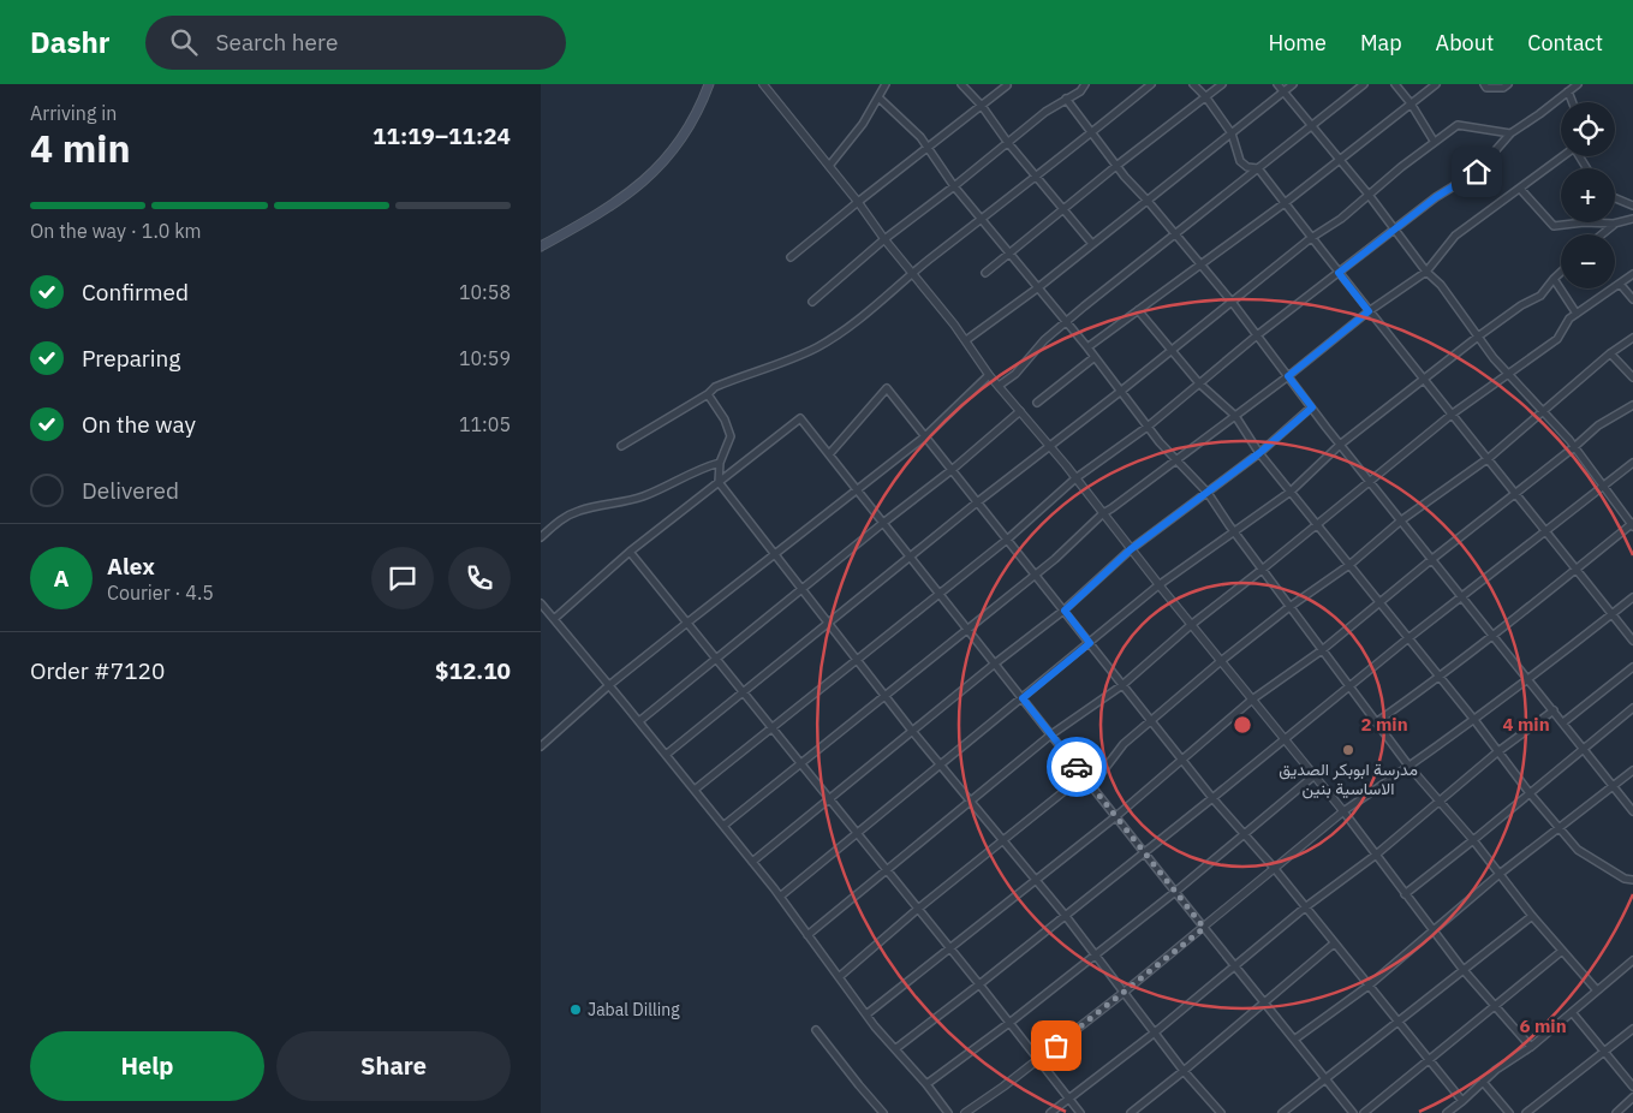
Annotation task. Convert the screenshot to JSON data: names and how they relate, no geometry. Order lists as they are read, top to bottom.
{
  "places": ["مدرسة ابوبكر الصديق الاساسية بنين", "Jabal Dilling"],
  "page": {
    "header": "Dashr",
    "search": "Search here",
    "nav": [
      "Home",
      "Map",
      "About",
      "Contact"
    ],
    "heading": ["4 min", "Arriving in", "11:19–11:24"],
    "panel": [
      "Alex",
      "Courier · 4.5",
      "Order #7120",
      "$12.10"
    ],
    "map_buttons": ["+", "−"],
    "bar": "On the way · 1.0 km",
    "list": [
      ["Confirmed", "10:58"],
      ["Preparing", "10:59"],
      ["On the way", "11:05"],
      "Delivered"
    ],
    "round": "A",
    "buttons": ["Help", "Share"]
  },
  "rings": ["2 min", "4 min", "6 min"]
}
